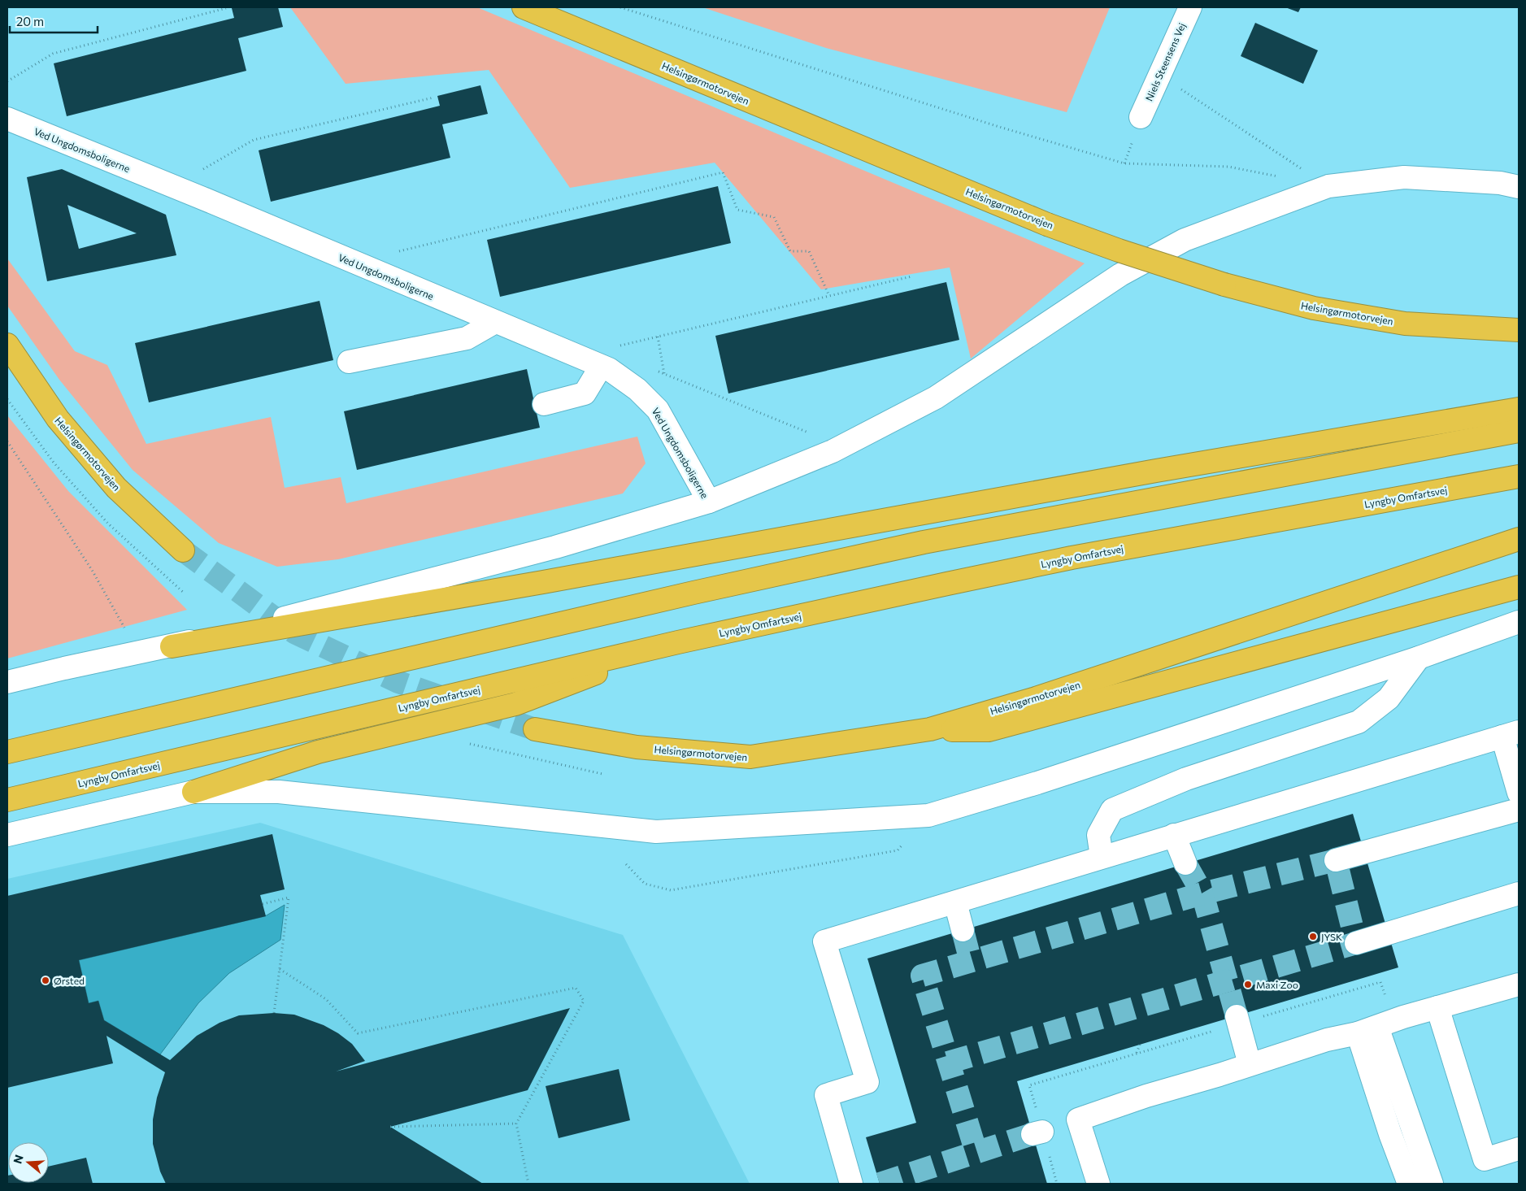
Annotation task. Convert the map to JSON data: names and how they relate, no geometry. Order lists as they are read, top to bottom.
{
  "streets": {
    "highway": ["Helsingørmotorvejen", "Lyngby Omfartsvej"],
    "street": ["Niels Steensens Vej", "Ved Ungdomsboligerne"]
  },
  "places": ["JYSK", "Ørsted", "Maxi Zoo"],
  "scale_bar": "20 m",
  "north": "left"
}
